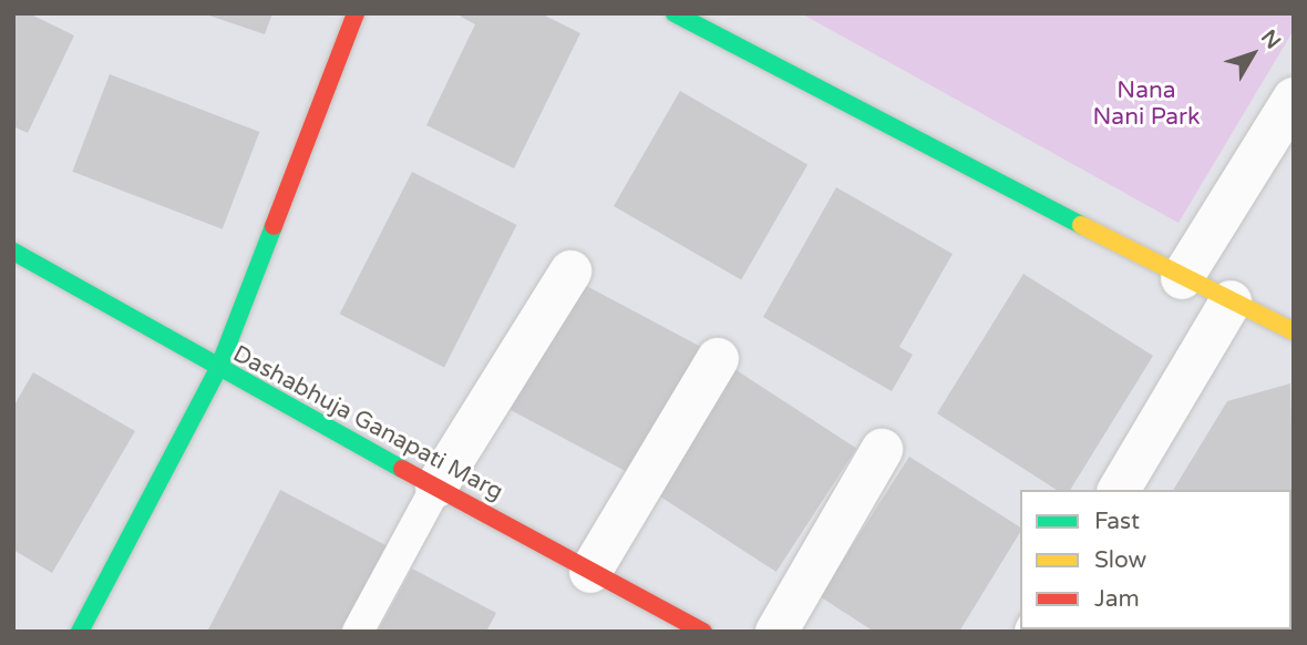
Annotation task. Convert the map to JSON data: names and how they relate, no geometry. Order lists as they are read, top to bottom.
{
  "streets": {
    "street": ["Dashabhuja Ganapati Marg"]
  },
  "parks": ["Nana Nani Park"],
  "legend": ["Fast", "Slow", "Jam"],
  "north": "top right"
}
